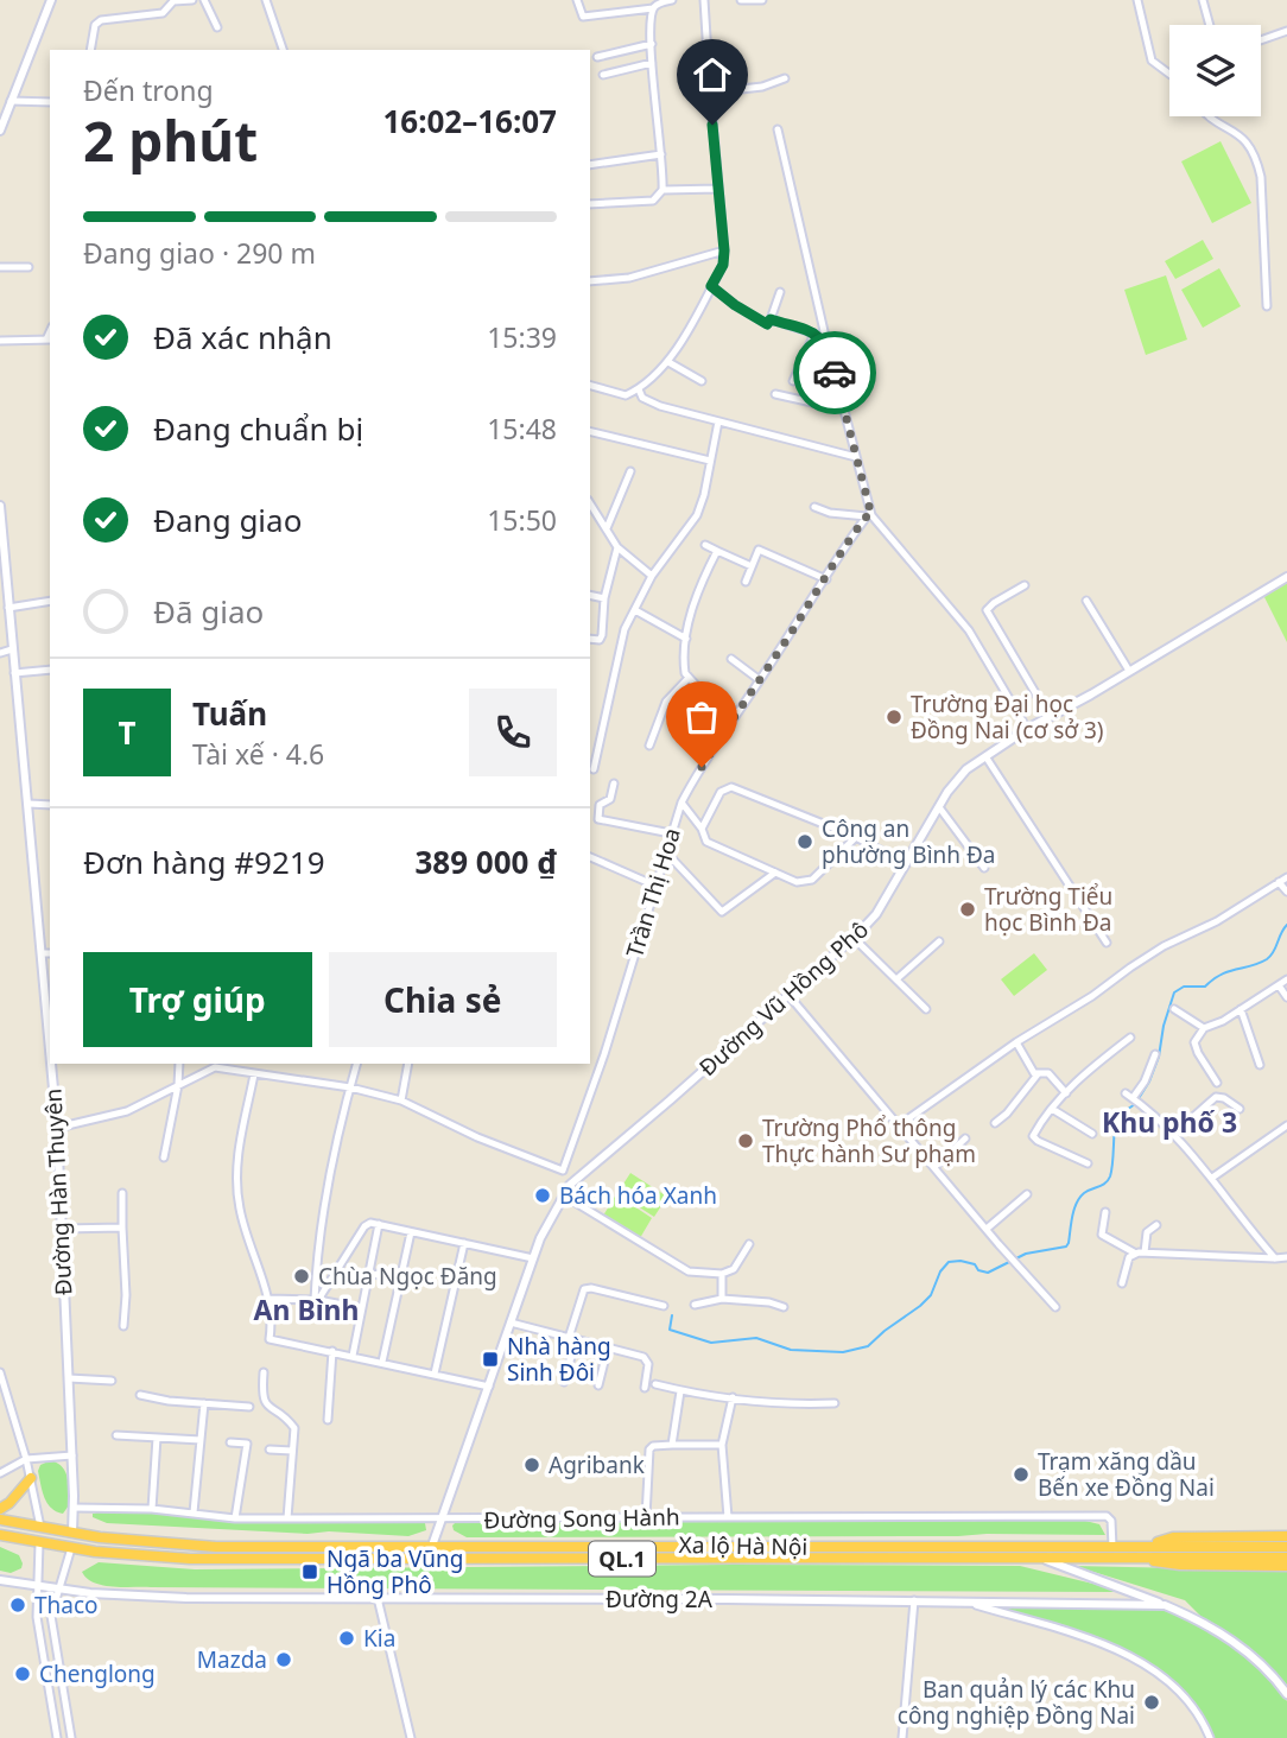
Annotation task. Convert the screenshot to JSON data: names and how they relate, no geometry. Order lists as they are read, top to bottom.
{
  "streets": {
    "highway": ["Xa lộ Hà Nội", "QL.1"],
    "street": [
      "Trần Thị Hoa",
      "Đường Vũ Hồng Phô",
      "Đường Hàn Thuyên",
      "Đường Song Hành",
      "Đường 2A"
    ]
  },
  "crossings": [
    ["Đường Vũ Hồng Phô", "Đường Song Hành"],
    ["Đường Vũ Hồng Phô", "Xa lộ Hà Nội"],
    ["Đường Hàn Thuyên", "Đường Song Hành"],
    ["Đường Hàn Thuyên", "Xa lộ Hà Nội"],
    ["Đường Song Hành", "Xa lộ Hà Nội"],
    ["Xa lộ Hà Nội", "QL.1"]
  ],
  "districts": ["Khu phố 3", "An Bình"],
  "places": {
    "other": [
      "Trường Đại học Đồng Nai (cơ sở 3)",
      "Công an phường Bình Đa",
      "Trường Tiểu học Bình Đa",
      "Trường Phổ thông Thực hành Sư phạm",
      "Bách hóa Xanh",
      "Chùa Ngọc Đăng",
      "Agribank",
      "Trạm xăng dầu Bến xe Đồng Nai",
      "Thaco",
      "Kia",
      "Mazda",
      "Chenglong",
      "Ban quản lý các Khu công nghiệp Đồng Nai"
    ],
    "transit": ["Nhà hàng Sinh Đôi", "Ngã ba Vũng Hồng Phô"]
  },
  "page": {
    "heading": ["2 phút", "Đến trong", "16:02–16:07"],
    "panel": [
      "Tuấn",
      "Tài xế · 4.6",
      "Đơn hàng #9219",
      "389 000 ₫"
    ],
    "bar": "Đang giao · 290 m",
    "list": [
      ["Đã xác nhận", "15:39"],
      ["Đang chuẩn bị", "15:48"],
      ["Đang giao", "15:50"],
      "Đã giao"
    ],
    "round": "T",
    "buttons": ["Trợ giúp", "Chia sẻ"]
  }
}
